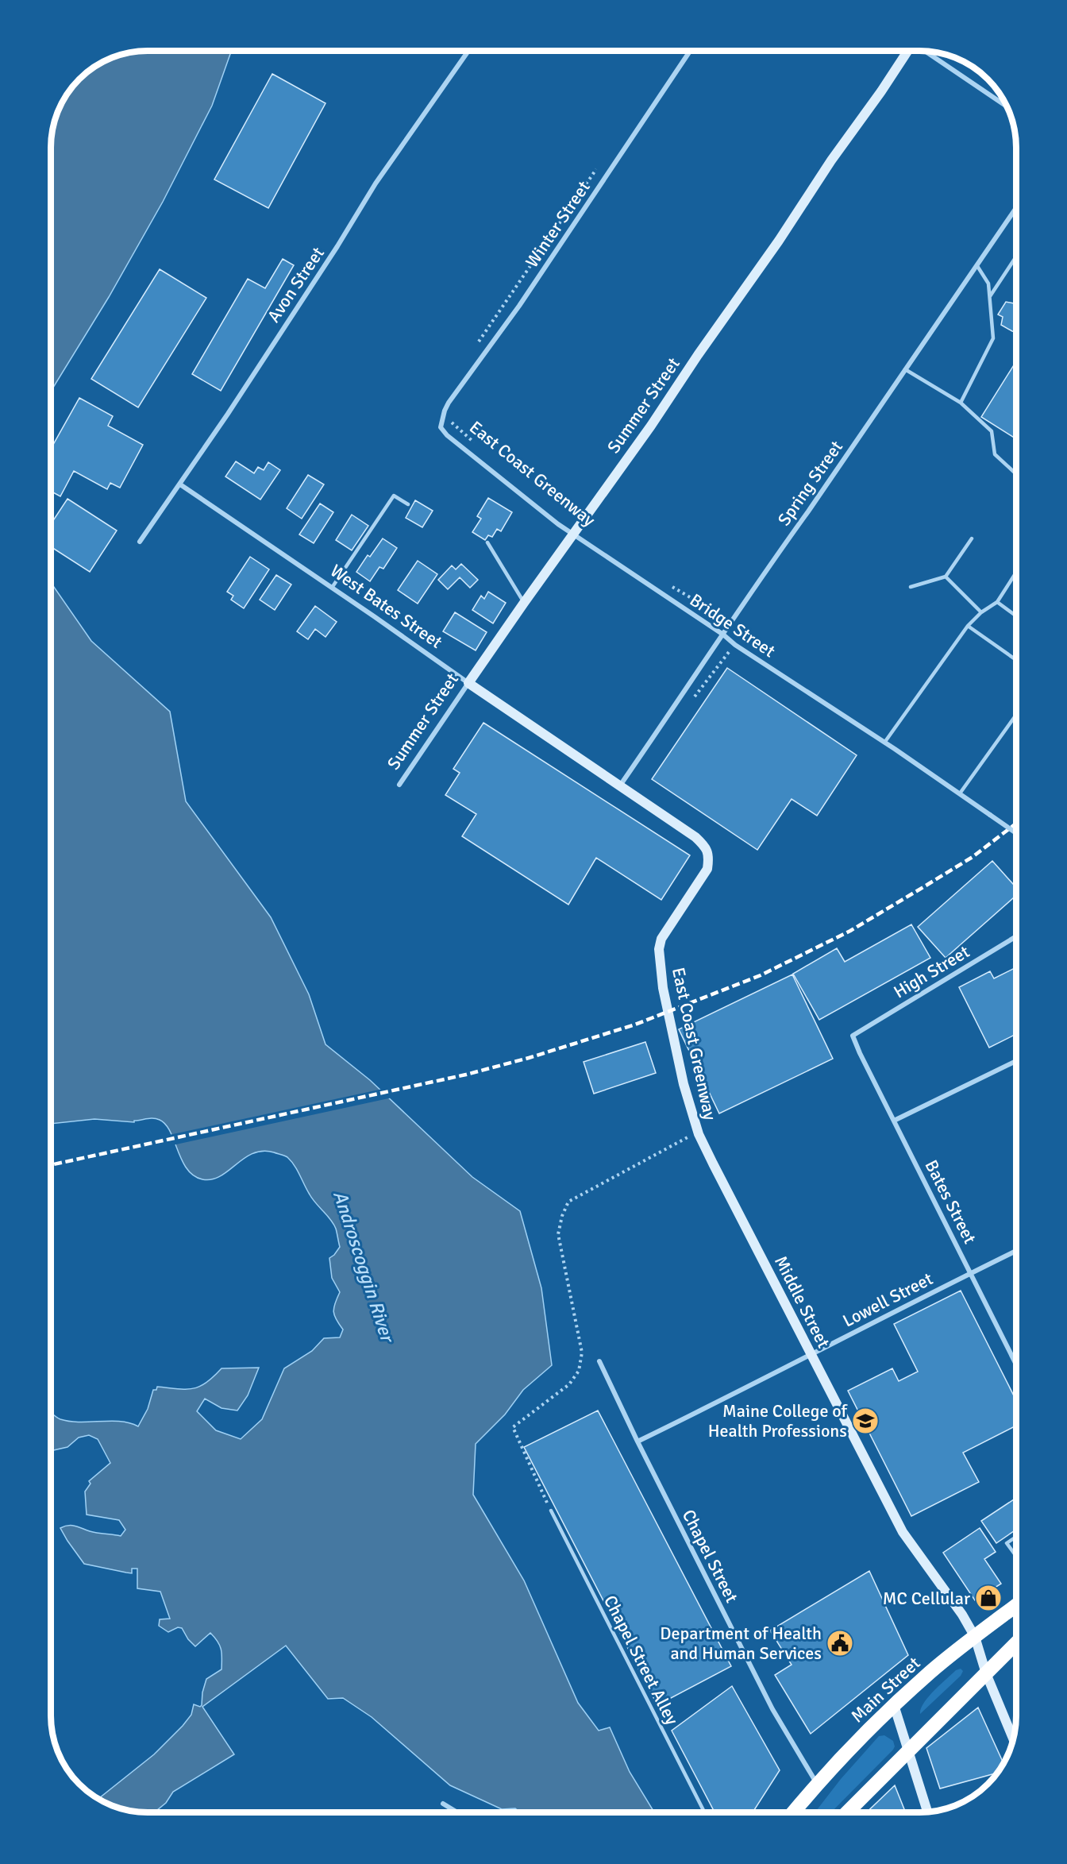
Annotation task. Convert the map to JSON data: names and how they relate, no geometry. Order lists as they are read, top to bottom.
{
  "streets": {
    "highway": ["Main Street"],
    "street": [
      "Winter Street",
      "Avon Street",
      "Summer Street",
      "Spring Street",
      "West Bates Street",
      "Bridge Street",
      "High Street",
      "Bates Street",
      "Lowell Street",
      "Middle Street",
      "Chapel Street"
    ],
    "lane": ["Chapel Street Alley"],
    "path": ["East Coast Greenway"]
  },
  "crossings": [
    ["Winter Street", "East Coast Greenway"],
    ["Winter Street", "Bridge Street"],
    ["Avon Street", "West Bates Street"],
    ["Summer Street", "West Bates Street"],
    ["Summer Street", "Bridge Street"],
    ["East Coast Greenway", "Bridge Street"],
    ["Spring Street", "West Bates Street"],
    ["Spring Street", "Bridge Street"],
    ["West Bates Street", "Middle Street"],
    ["High Street", "Bates Street"],
    ["Bates Street", "Lowell Street"],
    ["Lowell Street", "Middle Street"],
    ["Lowell Street", "Chapel Street"],
    ["Middle Street", "Main Street"],
    ["Chapel Street", "Main Street"]
  ],
  "water": ["Androscoggin River"],
  "places": {
    "school or university": ["Maine College of Health Professions"],
    "shop": ["MC Cellular"],
    "public building": ["Department of Health and Human Services"]
  }
}
